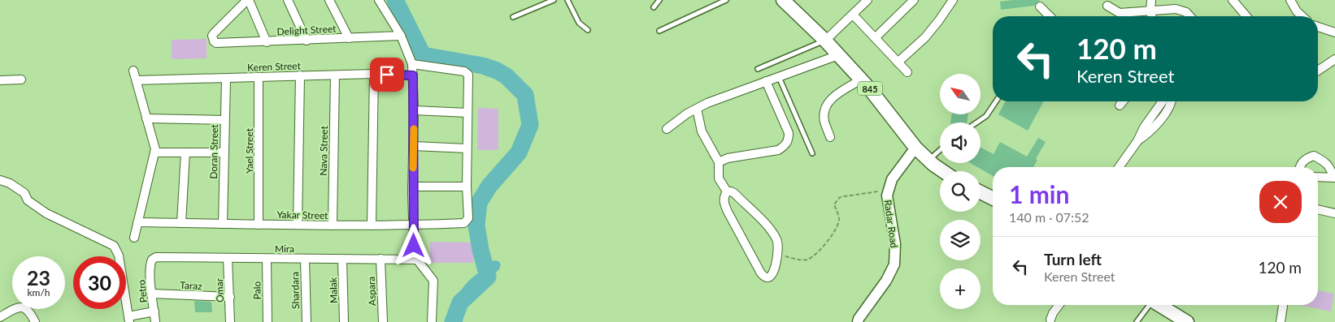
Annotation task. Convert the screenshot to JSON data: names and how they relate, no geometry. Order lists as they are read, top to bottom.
{
  "streets": {
    "main road": ["845"],
    "street": [
      "Delight Street",
      "Keren Street",
      "Yael Street",
      "Nava Street",
      "Doran Street",
      "Yakar Street",
      "Radar Road",
      "Mira",
      "Taraz",
      "Omar",
      "Palo",
      "Shardara",
      "Malak",
      "Petro",
      "Aspara"
    ]
  },
  "crossings": [
    ["Keren Street", "Yael Street"],
    ["Keren Street", "Nava Street"],
    ["Keren Street", "Doran Street"],
    ["845", "Radar Road"],
    ["Yael Street", "Yakar Street"],
    ["Nava Street", "Yakar Street"],
    ["Doran Street", "Yakar Street"],
    ["Mira", "Omar"],
    ["Mira", "Palo"],
    ["Mira", "Shardara"],
    ["Mira", "Malak"],
    ["Mira", "Petro"],
    ["Mira", "Aspara"],
    ["Taraz", "Omar"],
    ["Taraz", "Petro"]
  ],
  "north": "top left",
  "page": {
    "turn": ["120 m", "Keren Street"],
    "map_buttons": "+",
    "heading": ["1 min", "140 m · 07:52"],
    "list": [
      {
        "name": "Turn left",
        "note": "Keren Street",
        "value": "120 m"
      }
    ],
    "speed": "23 km/h",
    "limit": "30"
  }
}
